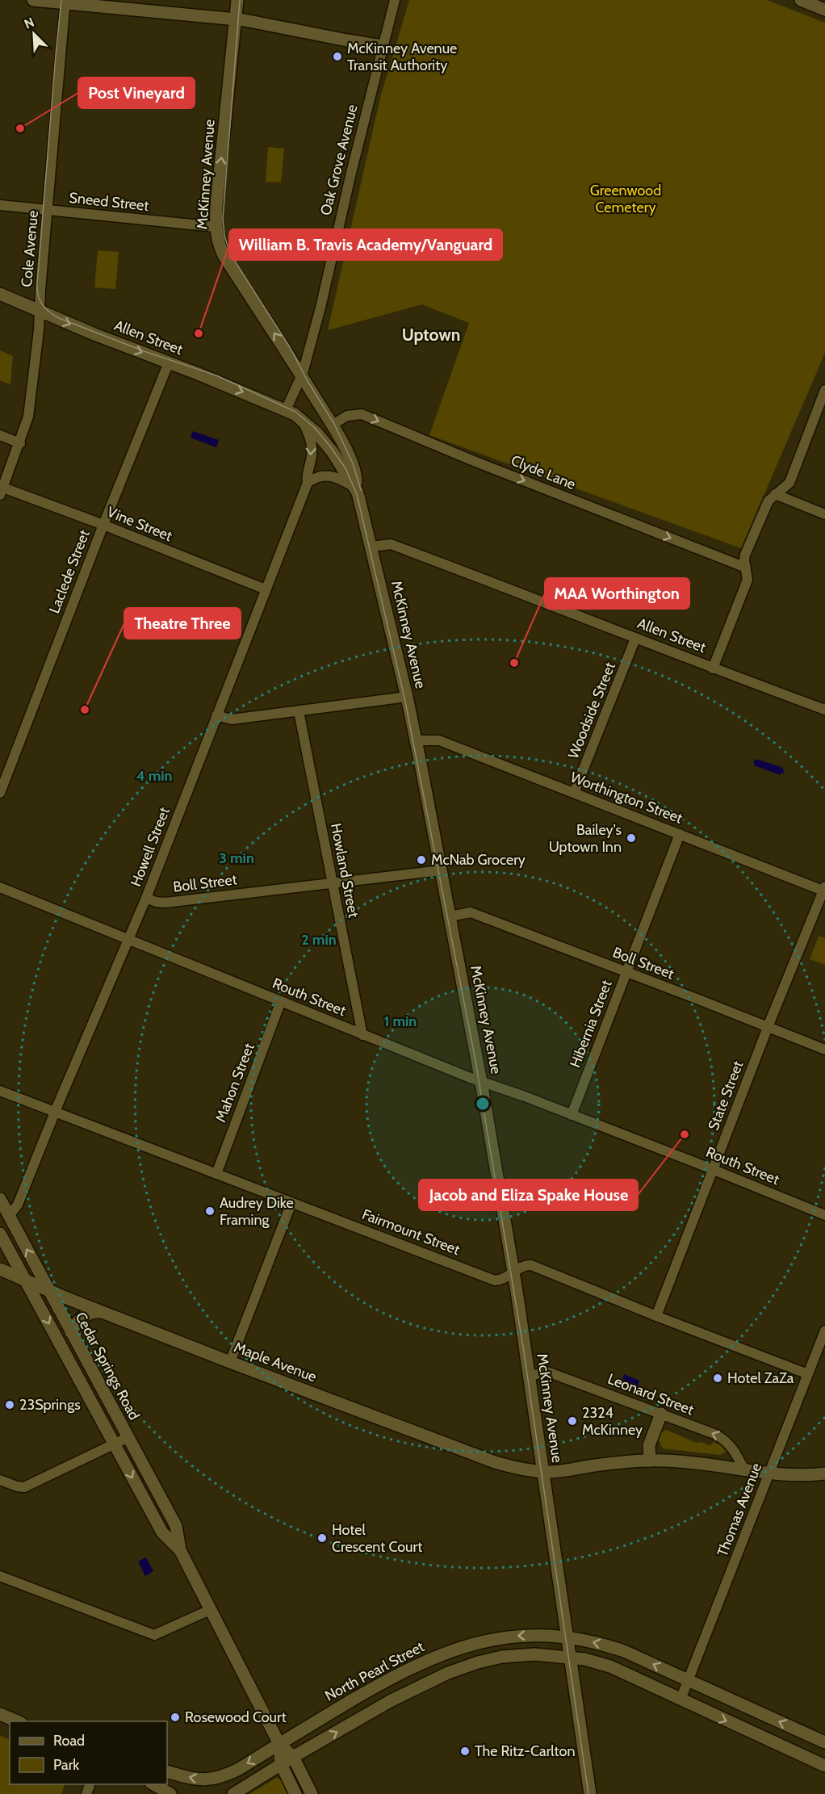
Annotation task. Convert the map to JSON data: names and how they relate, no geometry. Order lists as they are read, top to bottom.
{
  "streets": {
    "main road": [
      "McKinney Avenue",
      "Allen Street",
      "Maple Avenue",
      "Cedar Springs Road",
      "North Pearl Street"
    ],
    "street": [
      "Oak Grove Avenue",
      "Sneed Street",
      "Cole Avenue",
      "Clyde Lane",
      "Vine Street",
      "Laclede Street",
      "Woodside Street",
      "Worthington Street",
      "Howell Street",
      "Howland Street",
      "Boll Street",
      "Routh Street",
      "Hibernia Street",
      "Mahon Street",
      "State Street",
      "Fairmount Street",
      "Leonard Street",
      "Thomas Avenue"
    ]
  },
  "crossings": [
    ["Oak Grove Avenue", "McKinney Avenue"],
    ["Oak Grove Avenue", "Allen Street"],
    ["McKinney Avenue", "Sneed Street"],
    ["McKinney Avenue", "Allen Street"],
    ["McKinney Avenue", "Clyde Lane"],
    ["McKinney Avenue", "Worthington Street"],
    ["McKinney Avenue", "Howell Street"],
    ["McKinney Avenue", "Boll Street"],
    ["McKinney Avenue", "Routh Street"],
    ["McKinney Avenue", "Fairmount Street"],
    ["McKinney Avenue", "Maple Avenue"],
    ["McKinney Avenue", "Leonard Street"],
    ["McKinney Avenue", "North Pearl Street"],
    ["Sneed Street", "Cole Avenue"],
    ["Cole Avenue", "Allen Street"],
    ["Cole Avenue", "Vine Street"],
    ["Allen Street", "Laclede Street"],
    ["Allen Street", "Woodside Street"],
    ["Vine Street", "Laclede Street"],
    ["Vine Street", "Howell Street"],
    ["Woodside Street", "Worthington Street"],
    ["Worthington Street", "Hibernia Street"],
    ["Worthington Street", "State Street"],
    ["Howell Street", "Boll Street"],
    ["Howell Street", "Routh Street"],
    ["Howell Street", "Fairmount Street"],
    ["Howell Street", "Cedar Springs Road"],
    ["Howland Street", "Boll Street"],
    ["Howland Street", "Routh Street"],
    ["Boll Street", "Hibernia Street"],
    ["Boll Street", "State Street"],
    ["Routh Street", "Hibernia Street"],
    ["Routh Street", "Mahon Street"],
    ["Routh Street", "State Street"],
    ["Mahon Street", "Fairmount Street"],
    ["State Street", "Fairmount Street"],
    ["Fairmount Street", "Thomas Avenue"],
    ["Maple Avenue", "Cedar Springs Road"],
    ["Maple Avenue", "Leonard Street"],
    ["Maple Avenue", "Thomas Avenue"],
    ["Cedar Springs Road", "North Pearl Street"],
    ["Thomas Avenue", "North Pearl Street"]
  ],
  "one_way": ["Clyde Lane", "Leonard Street"],
  "districts": ["Uptown"],
  "parks": ["Greenwood Cemetery"],
  "places": [
    "McKinney Avenue Transit Authority",
    "Post Vineyard",
    "William B. Travis Academy/Vanguard",
    "MAA Worthington",
    "Theatre Three",
    "Bailey's Uptown Inn",
    "McNab Grocery",
    "Jacob and Eliza Spake House",
    "Audrey Dike Framing",
    "Hotel ZaZa",
    "23Springs",
    "2324 McKinney",
    "Hotel Crescent Court",
    "Rosewood Court",
    "The Ritz-Carlton"
  ],
  "legend": ["Road", "Park"],
  "north": "top left",
  "rings": [
    "4 min",
    "3 min",
    "2 min",
    "1 min"
  ]
}
